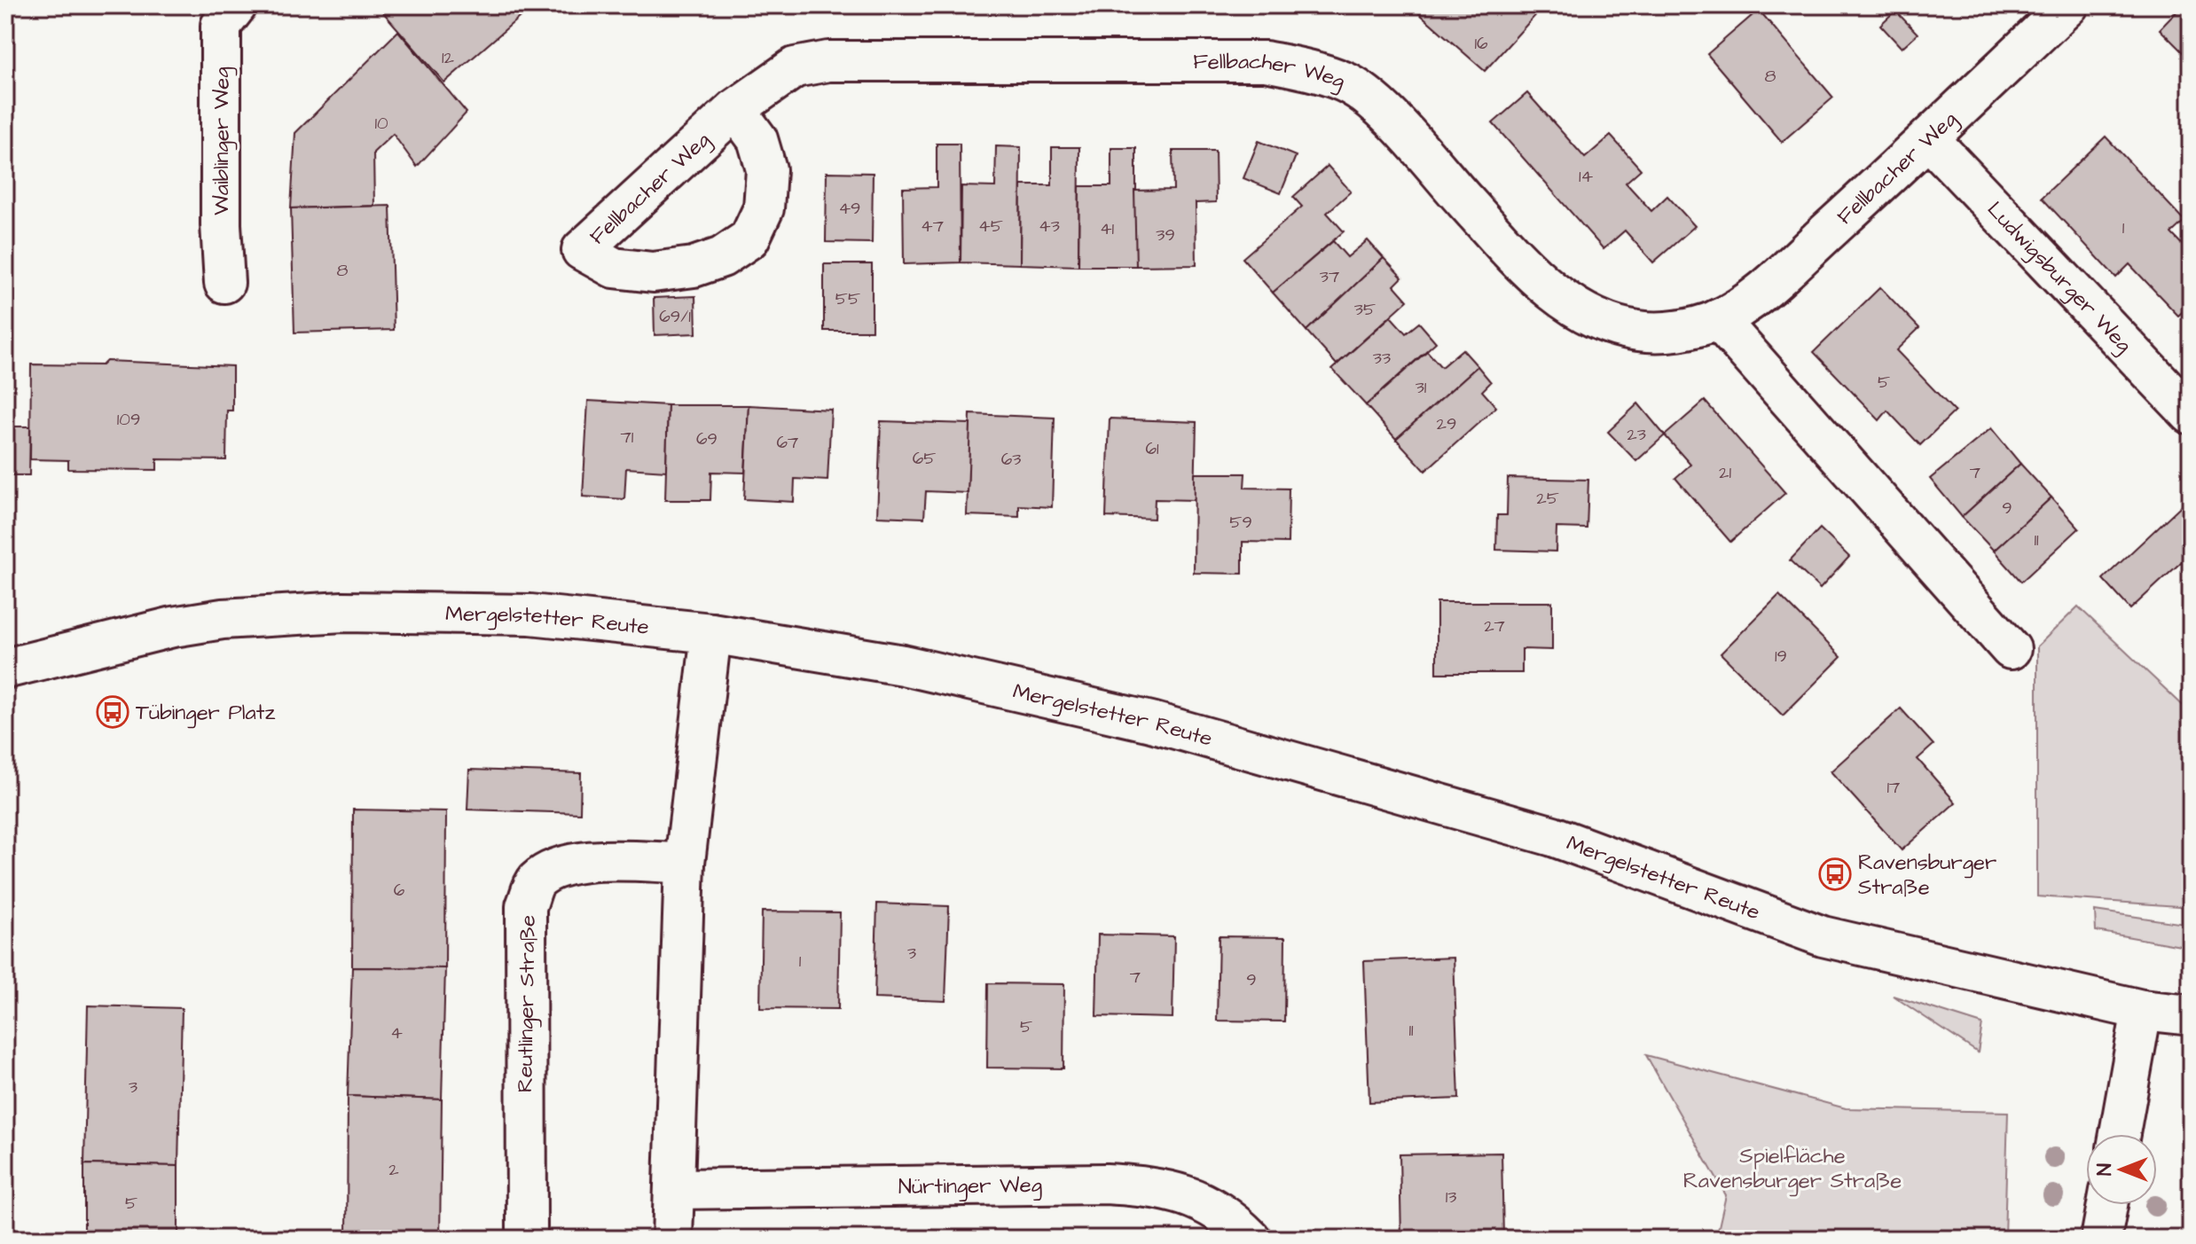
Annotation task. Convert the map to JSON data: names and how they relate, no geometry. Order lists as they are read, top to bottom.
{
  "streets": {
    "street": [
      "Fellbacher Weg",
      "Waiblinger Weg",
      "Ludwigsburger Weg",
      "Mergelstetter Reute",
      "Reutlinger Straße",
      "Nürtinger Weg"
    ]
  },
  "crossings": [
    ["Fellbacher Weg", "Ludwigsburger Weg"]
  ],
  "parks": ["Spielfläche Ravensburger Straße"],
  "places": {
    "bus stop": ["Tübinger Platz", "Ravensburger Straße"]
  },
  "house_numbers": [
    "16",
    "12",
    "8",
    "10",
    "14",
    "49",
    "47",
    "45",
    "43",
    "1",
    "41",
    "39",
    "8",
    "37",
    "55",
    "35",
    "69/1",
    "33",
    "5",
    "31",
    "109",
    "29",
    "23",
    "71",
    "69",
    "67",
    "61",
    "65",
    "63",
    "21",
    "7",
    "25",
    "9",
    "59",
    "11",
    "27",
    "19",
    "17",
    "6",
    "3",
    "1",
    "7",
    "9",
    "5",
    "11",
    "4",
    "3",
    "2",
    "13",
    "5"
  ],
  "north": "left"
}
